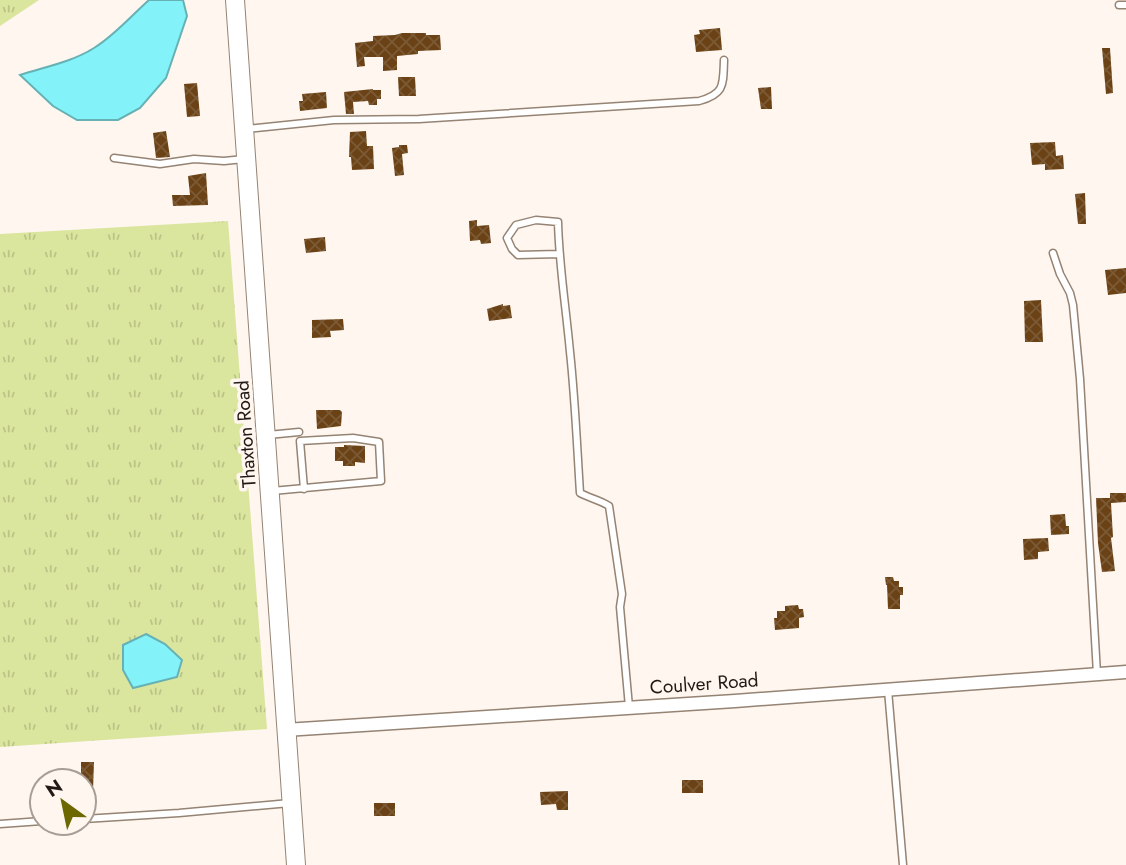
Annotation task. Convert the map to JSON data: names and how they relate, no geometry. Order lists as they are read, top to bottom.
{
  "streets": {
    "street": ["Thaxton Road", "Coulver Road"]
  },
  "crossings": [
    ["Thaxton Road", "Coulver Road"]
  ],
  "north": "top left"
}
